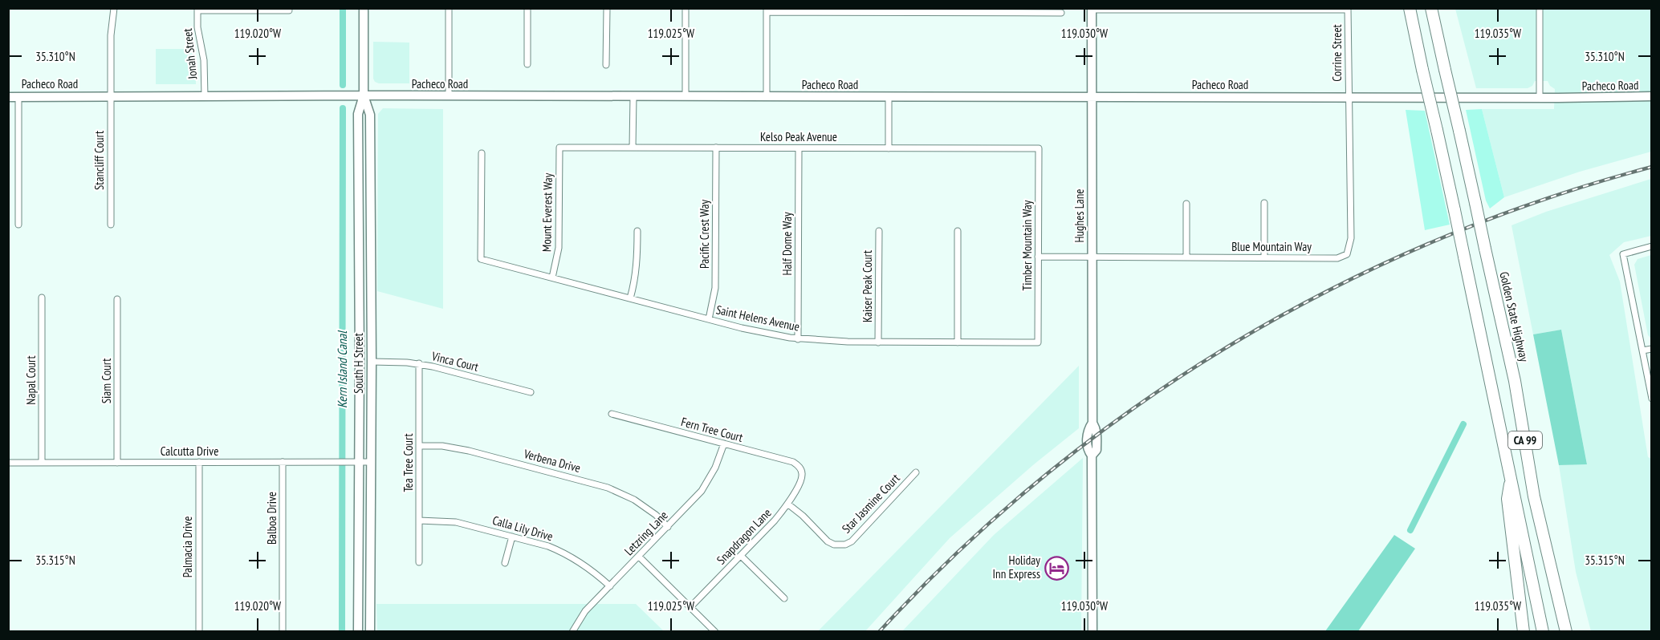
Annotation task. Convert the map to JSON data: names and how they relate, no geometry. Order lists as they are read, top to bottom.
{
  "streets": {
    "highway": ["Golden State Highway", "CA 99"],
    "street": [
      "Corrine Street",
      "Jonah Street",
      "Pacheco Road",
      "Kelso Peak Avenue",
      "Stancliff Court",
      "Mount Everest Way",
      "Hughes Lane",
      "Pacific Crest Way",
      "Half Dome Way",
      "Timber Mountain Way",
      "Blue Mountain Way",
      "Kaiser Peak Court",
      "Saint Helens Avenue",
      "Vinca Court",
      "South H Street",
      "Napal Court",
      "Siam Court",
      "Fern Tree Court",
      "Calcutta Drive",
      "Verbena Drive",
      "Tea Tree Court",
      "Star Jasmine Court",
      "Balboa Drive",
      "Calla Lily Drive",
      "Letzring Lane",
      "Snapdragon Lane",
      "Palmacia Drive"
    ]
  },
  "crossings": [
    ["Corrine Street", "Pacheco Road"],
    ["Corrine Street", "Blue Mountain Way"],
    ["Jonah Street", "Pacheco Road"],
    ["Pacheco Road", "Stancliff Court"],
    ["Pacheco Road", "Hughes Lane"],
    ["Pacheco Road", "Blue Mountain Way"],
    ["Pacheco Road", "South H Street"],
    ["Kelso Peak Avenue", "Mount Everest Way"],
    ["Kelso Peak Avenue", "Pacific Crest Way"],
    ["Kelso Peak Avenue", "Half Dome Way"],
    ["Kelso Peak Avenue", "Timber Mountain Way"],
    ["Mount Everest Way", "Saint Helens Avenue"],
    ["Hughes Lane", "Blue Mountain Way"],
    ["Pacific Crest Way", "Saint Helens Avenue"],
    ["Half Dome Way", "Saint Helens Avenue"],
    ["Timber Mountain Way", "Blue Mountain Way"],
    ["Timber Mountain Way", "Saint Helens Avenue"],
    ["Kaiser Peak Court", "Saint Helens Avenue"],
    ["Vinca Court", "South H Street"],
    ["Vinca Court", "Tea Tree Court"],
    ["South H Street", "Calcutta Drive"],
    ["Napal Court", "Calcutta Drive"],
    ["Siam Court", "Calcutta Drive"],
    ["Fern Tree Court", "Letzring Lane"],
    ["Fern Tree Court", "Snapdragon Lane"],
    ["Calcutta Drive", "Balboa Drive"],
    ["Calcutta Drive", "Palmacia Drive"],
    ["Verbena Drive", "Tea Tree Court"],
    ["Verbena Drive", "Letzring Lane"],
    ["Tea Tree Court", "Calla Lily Drive"],
    ["Star Jasmine Court", "Snapdragon Lane"],
    ["Calla Lily Drive", "Letzring Lane"]
  ],
  "water": ["Kern Island Canal"],
  "places": {
    "hotel": ["Holiday Inn Express"]
  },
  "coordinates": [
    "119.020°W",
    "119.025°W",
    "119.030°W",
    "119.035°W",
    "35.310°N",
    "35.315°N"
  ]
}
